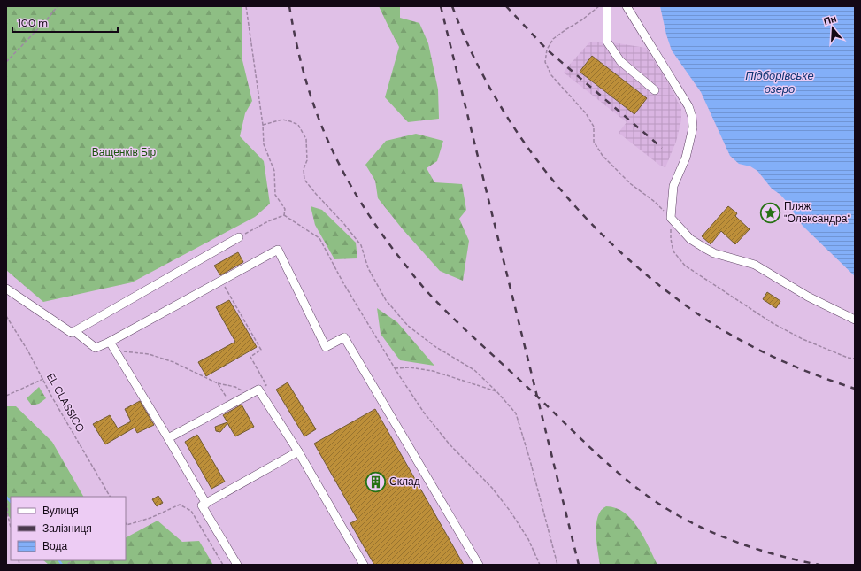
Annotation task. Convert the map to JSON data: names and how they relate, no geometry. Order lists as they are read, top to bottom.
{
  "streets": {
    "path": ["EL CLASSICO"]
  },
  "water": ["Підборівське озеро"],
  "parks": ["Ващенків Бір"],
  "places": {
    "place": ["Пляж \"Олександра\""],
    "building": ["Склад"]
  },
  "legend": ["Вулиця", "Залізниця", "Вода"],
  "scale_bar": "100 m",
  "north": "top"
}
